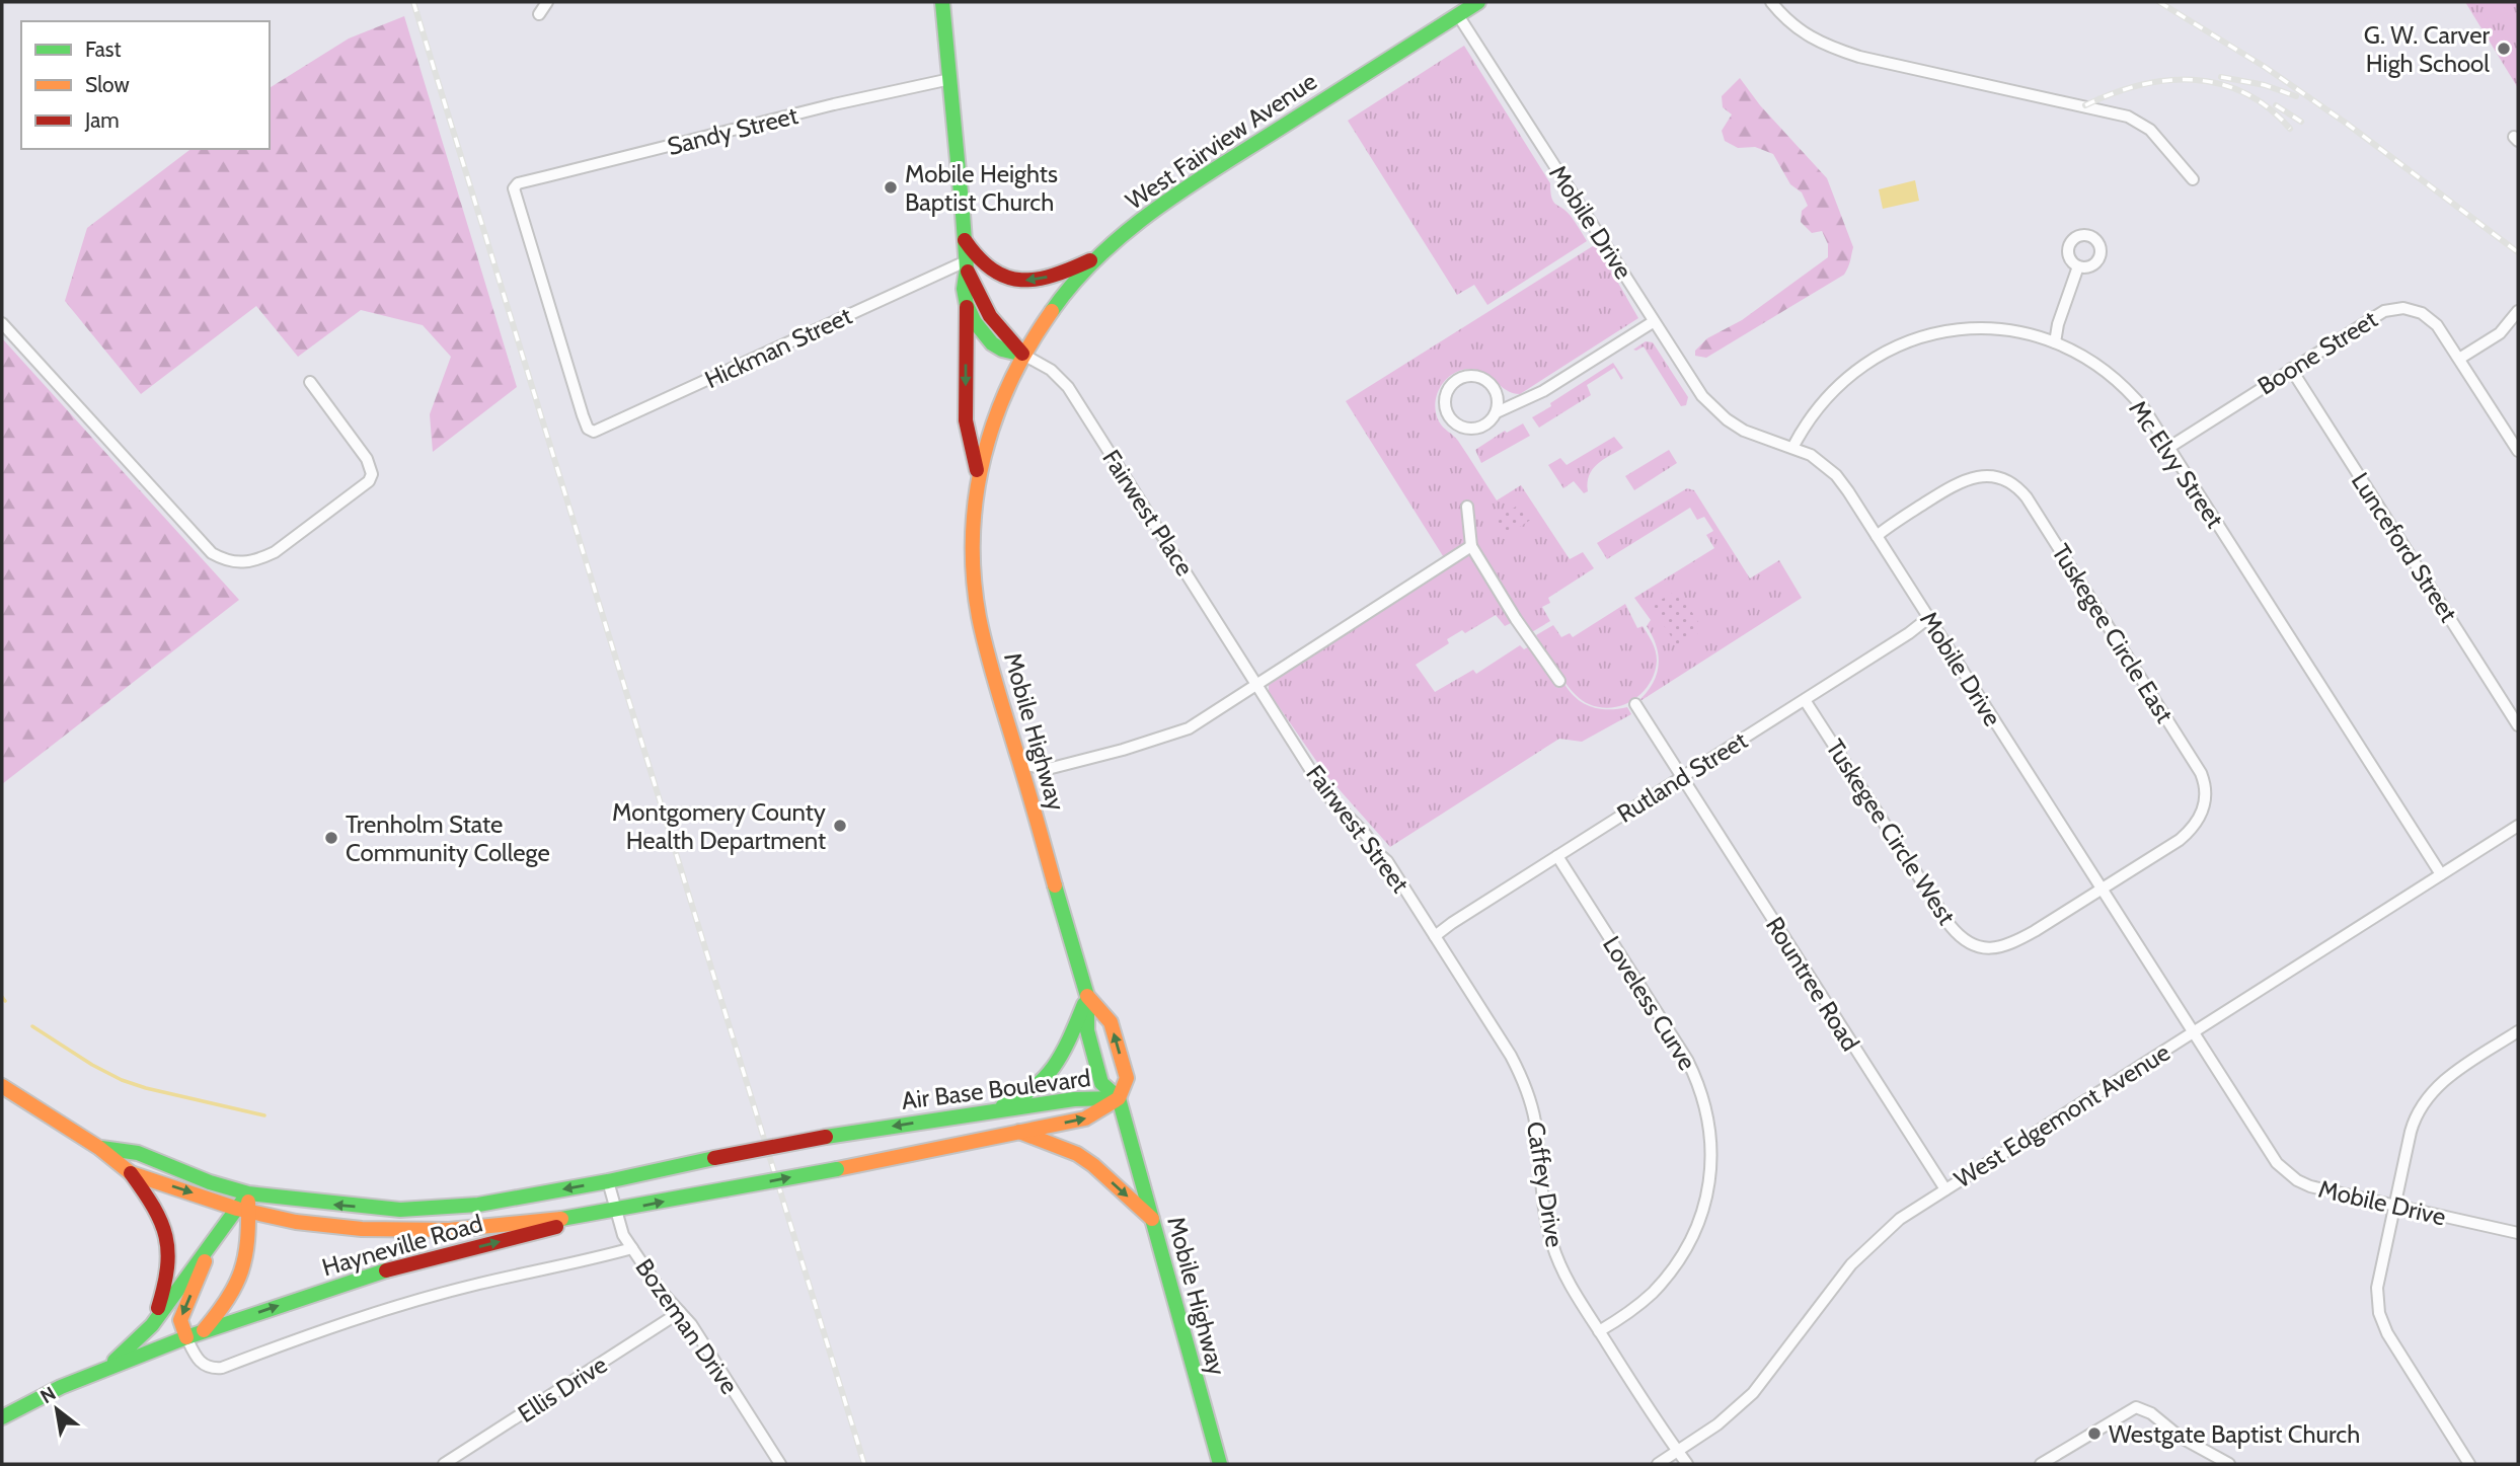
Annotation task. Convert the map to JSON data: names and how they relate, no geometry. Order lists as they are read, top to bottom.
{
  "streets": {
    "street": [
      "Sandy Street",
      "West Fairview Avenue",
      "Mobile Drive",
      "Hickman Street",
      "Boone Street",
      "Mc Elvy Street",
      "Fairwest Place",
      "Lunceford Street",
      "Tuskegee Circle East",
      "Mobile Highway",
      "Rutland Street",
      "Fairwest Street",
      "Tuskegee Circle West",
      "Rountree Road",
      "Loveless Curve",
      "Air Base Boulevard",
      "West Edgemont Avenue",
      "Caffey Drive",
      "Hayneville Road",
      "Bozeman Drive",
      "Ellis Drive"
    ]
  },
  "crossings": [
    ["Sandy Street", "Hickman Street"],
    ["West Fairview Avenue", "Mobile Drive"],
    ["West Fairview Avenue", "Fairwest Place"],
    ["West Fairview Avenue", "Mobile Highway"],
    ["Mobile Drive", "Mc Elvy Street"],
    ["Mobile Drive", "Tuskegee Circle East"],
    ["Mobile Drive", "Rutland Street"],
    ["Mobile Drive", "Tuskegee Circle West"],
    ["Mobile Drive", "West Edgemont Avenue"],
    ["Boone Street", "Mc Elvy Street"],
    ["Boone Street", "Lunceford Street"],
    ["Mc Elvy Street", "West Edgemont Avenue"],
    ["Fairwest Place", "Fairwest Street"],
    ["Tuskegee Circle East", "Tuskegee Circle West"],
    ["Mobile Highway", "Air Base Boulevard"],
    ["Rutland Street", "Fairwest Street"],
    ["Rutland Street", "Tuskegee Circle West"],
    ["Rutland Street", "Rountree Road"],
    ["Rutland Street", "Loveless Curve"],
    ["Rutland Street", "Caffey Drive"],
    ["Fairwest Street", "Caffey Drive"],
    ["Rountree Road", "West Edgemont Avenue"],
    ["Loveless Curve", "Caffey Drive"],
    ["Air Base Boulevard", "Hayneville Road"],
    ["Air Base Boulevard", "Bozeman Drive"],
    ["West Edgemont Avenue", "Caffey Drive"],
    ["Hayneville Road", "Bozeman Drive"],
    ["Bozeman Drive", "Ellis Drive"]
  ],
  "places": [
    "G. W. Carver High School",
    "Mobile Heights Baptist Church",
    "Montgomery County Health Department",
    "Trenholm State Community College",
    "Westgate Baptist Church"
  ],
  "legend": ["Fast", "Slow", "Jam"],
  "north": "top left"
}
